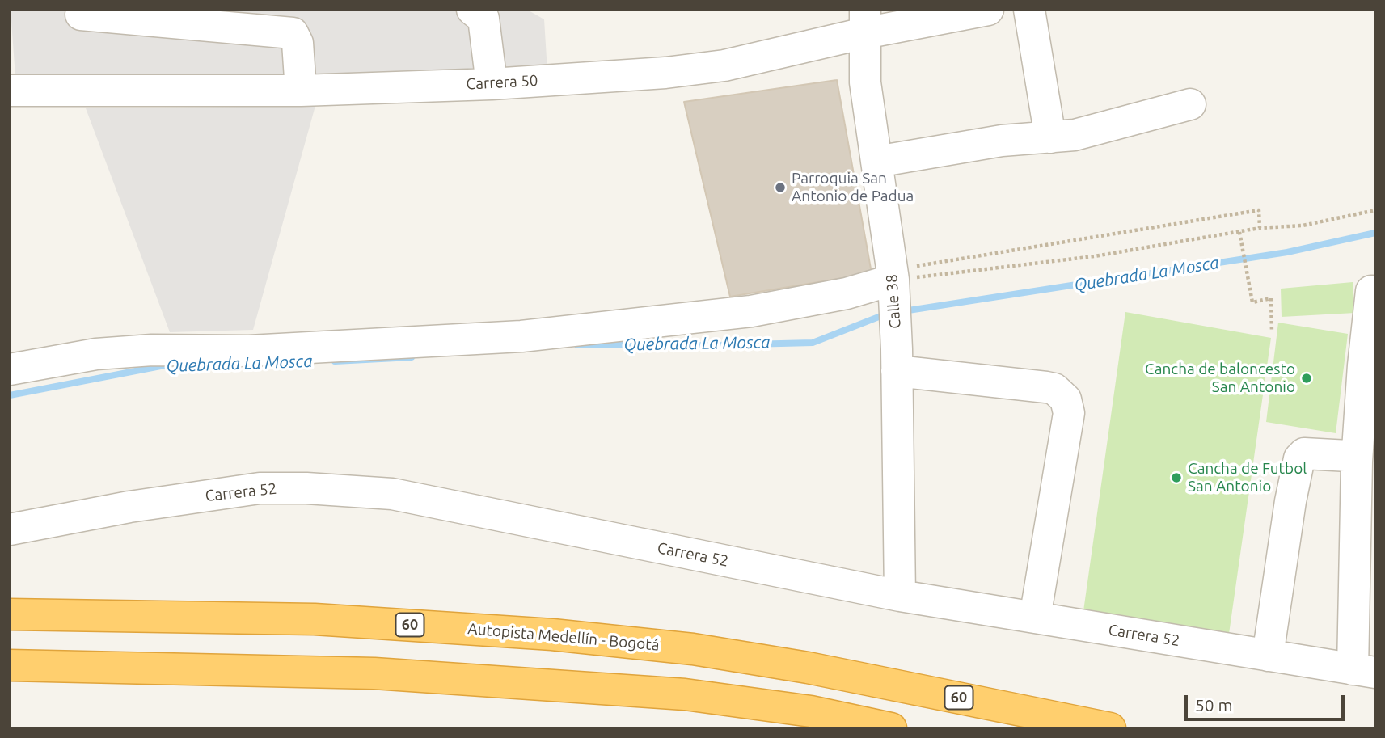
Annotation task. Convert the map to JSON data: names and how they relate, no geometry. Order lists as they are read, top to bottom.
{
  "streets": {
    "highway": ["60", "Autopista Medellín - Bogotá"],
    "street": ["Carrera 50", "Calle 38", "Carrera 52"]
  },
  "crossings": [
    ["Carrera 50", "Calle 38"],
    ["Calle 38", "Carrera 52"]
  ],
  "water": ["Quebrada La Mosca"],
  "places": ["Parroquia San Antonio de Padua", "Cancha de baloncesto San Antonio", "Cancha de Futbol San Antonio"],
  "scale_bar": "50 m"
}
